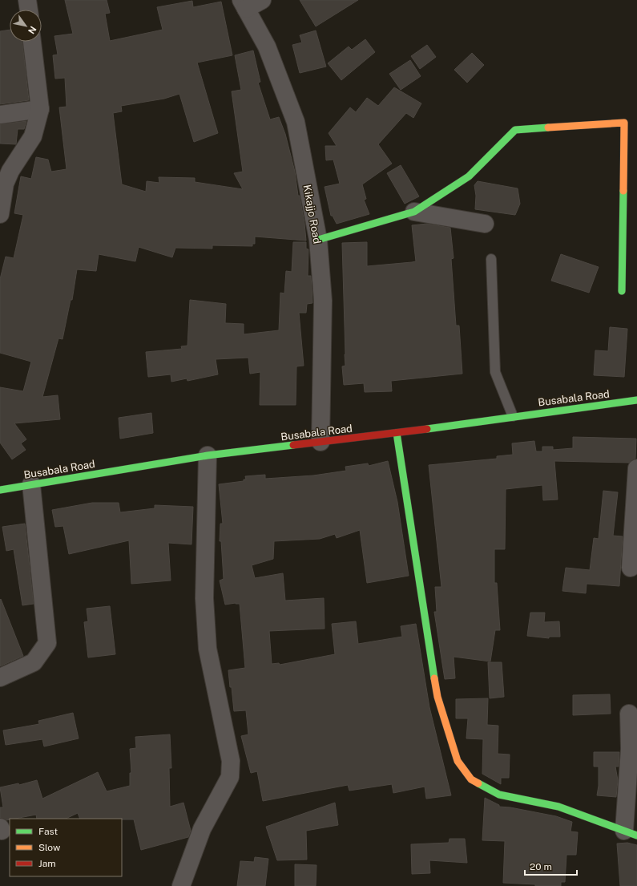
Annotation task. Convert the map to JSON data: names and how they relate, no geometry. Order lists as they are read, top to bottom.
{
  "streets": {
    "street": ["Kikajjo Road", "Busabala Road"]
  },
  "crossings": [
    ["Kikajjo Road", "Busabala Road"]
  ],
  "legend": ["Fast", "Slow", "Jam"],
  "scale_bar": "20 m",
  "north": "bottom right"
}
